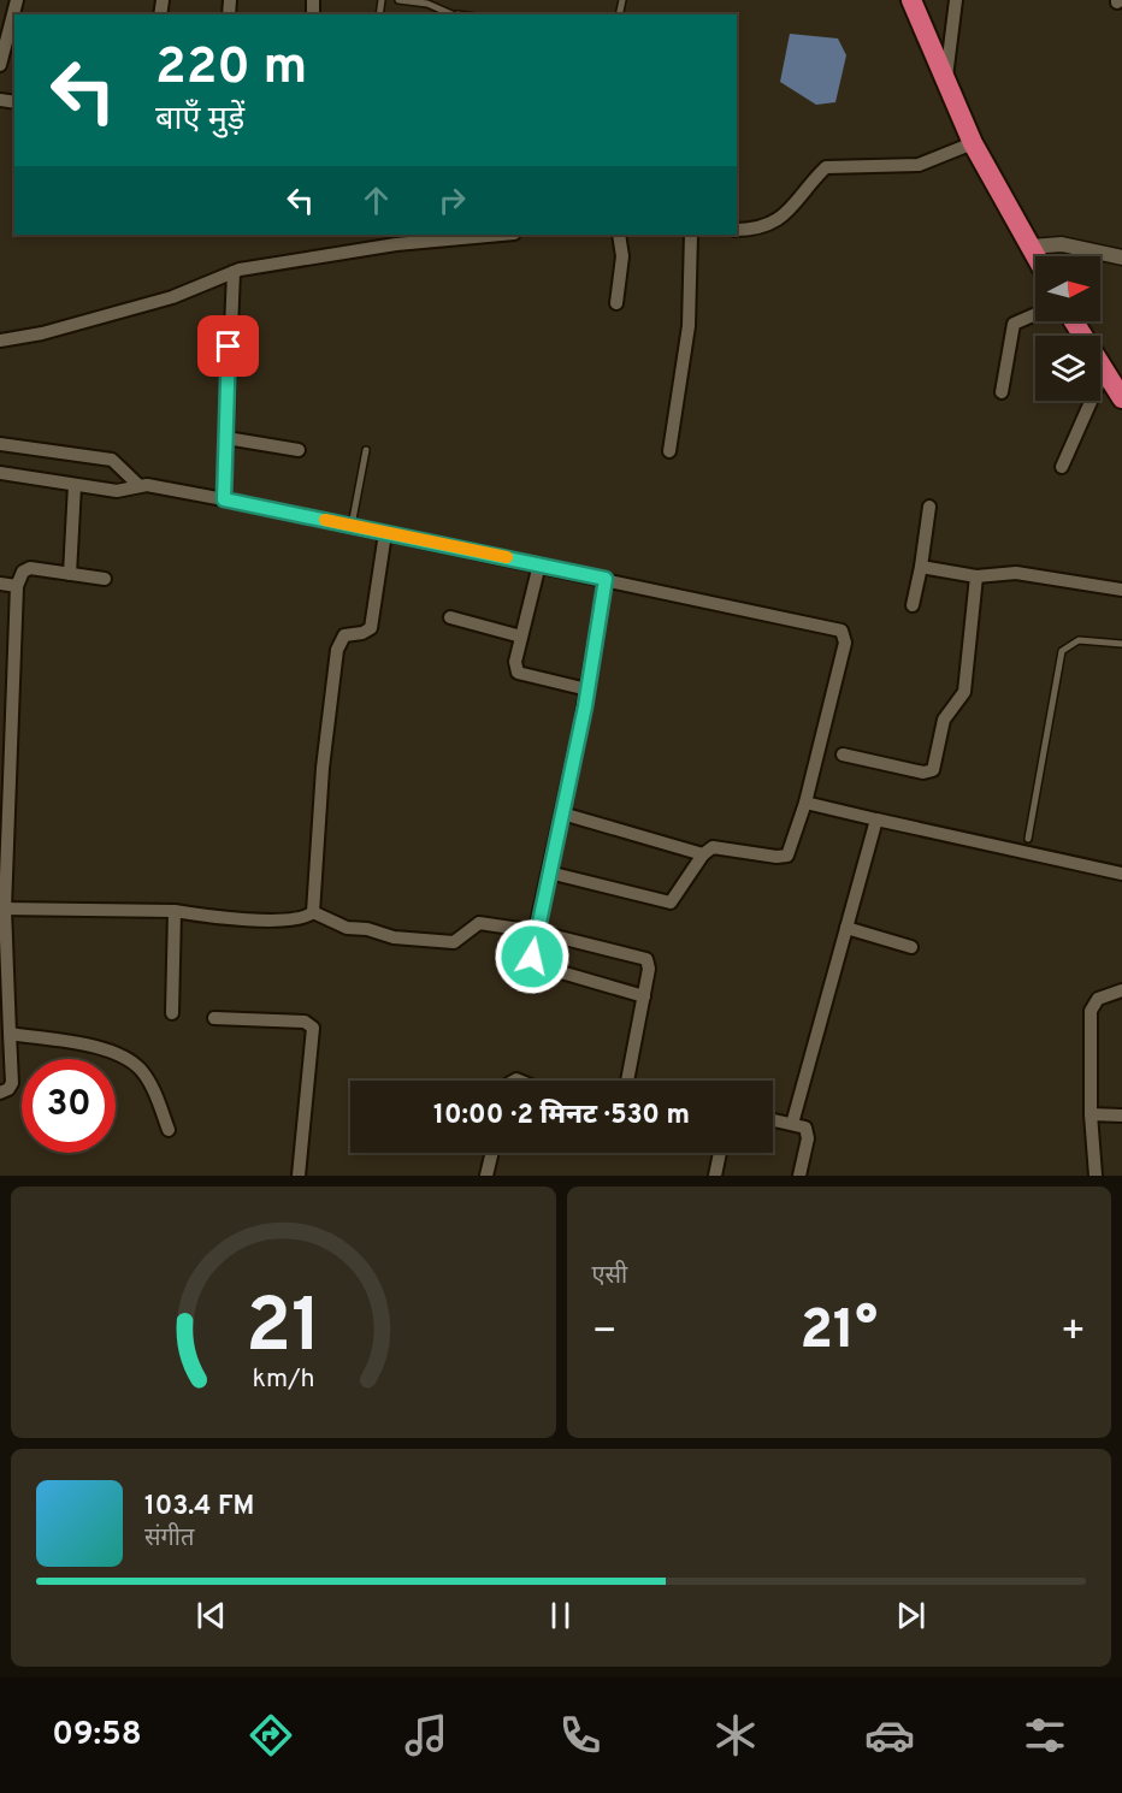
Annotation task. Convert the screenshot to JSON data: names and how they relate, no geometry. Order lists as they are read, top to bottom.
{
  "north": "right",
  "page": {
    "turn": ["220 m", "बाएँ मुड़ें"],
    "limit": "30",
    "trip": "10:00 · 2 मिनट · 530 m",
    "tile": "एसी",
    "heat": ["−", "21°", "+"],
    "song": ["103.4 FM", "संगीत"],
    "tabs": "09:58",
    "gauge": ["21", "km/h"]
  }
}
